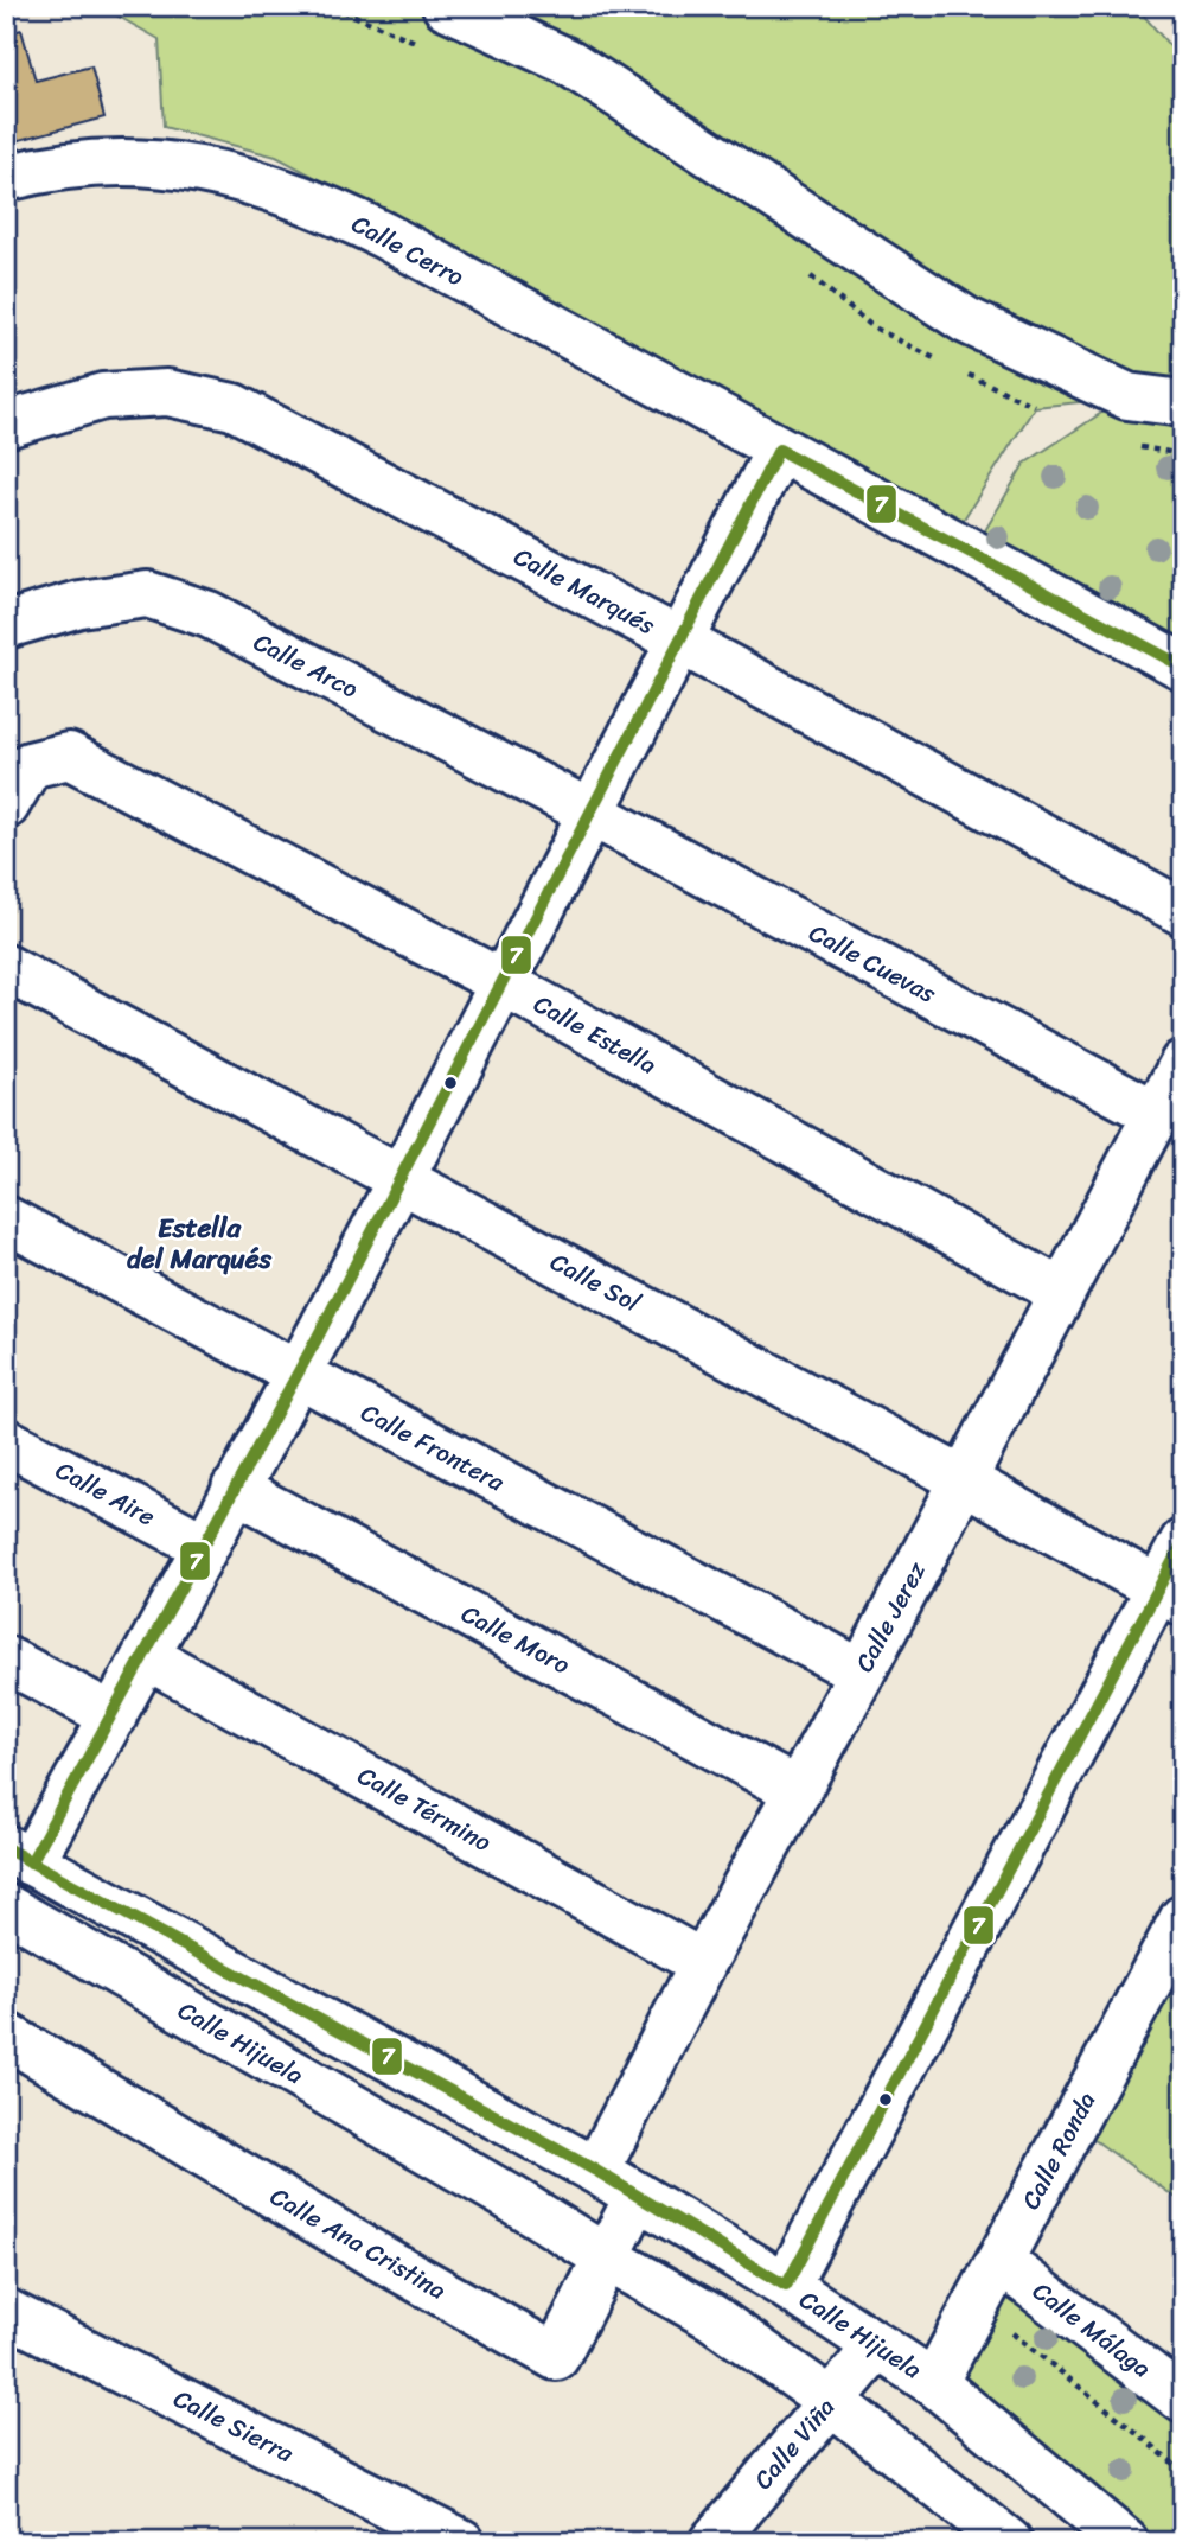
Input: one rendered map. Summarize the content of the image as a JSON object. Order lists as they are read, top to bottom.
{
  "streets": {
    "street": [
      "Calle Cerro",
      "Calle Marqués",
      "Calle Arco",
      "Calle Cuevas",
      "Calle Estella",
      "Calle Sol",
      "Calle Frontera",
      "Calle Aire",
      "Calle Jerez",
      "Calle Moro",
      "Calle Término",
      "Calle Hijuela",
      "Calle Ronda",
      "Calle Ana Cristina",
      "Calle Málaga",
      "Calle Sierra",
      "Calle Viña"
    ]
  },
  "crossings": [
    ["Calle Arco", "Calle Cuevas"],
    ["Calle Cuevas", "Calle Jerez"],
    ["Calle Estella", "Calle Jerez"],
    ["Calle Sol", "Calle Jerez"],
    ["Calle Frontera", "Calle Jerez"],
    ["Calle Jerez", "Calle Moro"],
    ["Calle Jerez", "Calle Término"],
    ["Calle Jerez", "Calle Hijuela"],
    ["Calle Hijuela", "Calle Ronda"],
    ["Calle Hijuela", "Calle Ana Cristina"],
    ["Calle Hijuela", "Calle Viña"],
    ["Calle Ronda", "Calle Málaga"]
  ],
  "districts": ["Estella del Marqués"],
  "lines": ["transit line 7"]
}
